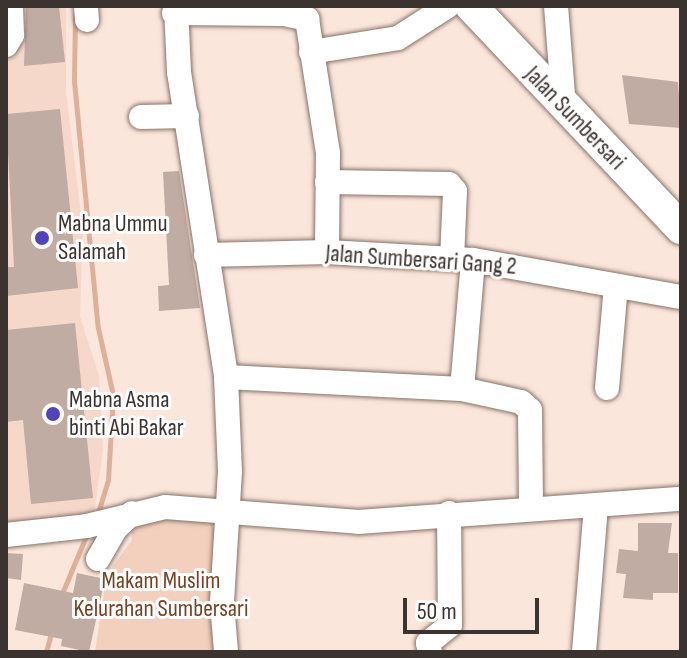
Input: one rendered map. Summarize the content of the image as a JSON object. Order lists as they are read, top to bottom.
{
  "streets": {
    "main road": ["Jalan Sumbersari"],
    "street": ["Jalan Sumbersari Gang 2"]
  },
  "parks": ["Makam Muslim Kelurahan Sumbersari"],
  "places": ["Mabna Ummu Salamah", "Mabna Asma binti Abi Bakar"],
  "scale_bar": "50 m"
}
